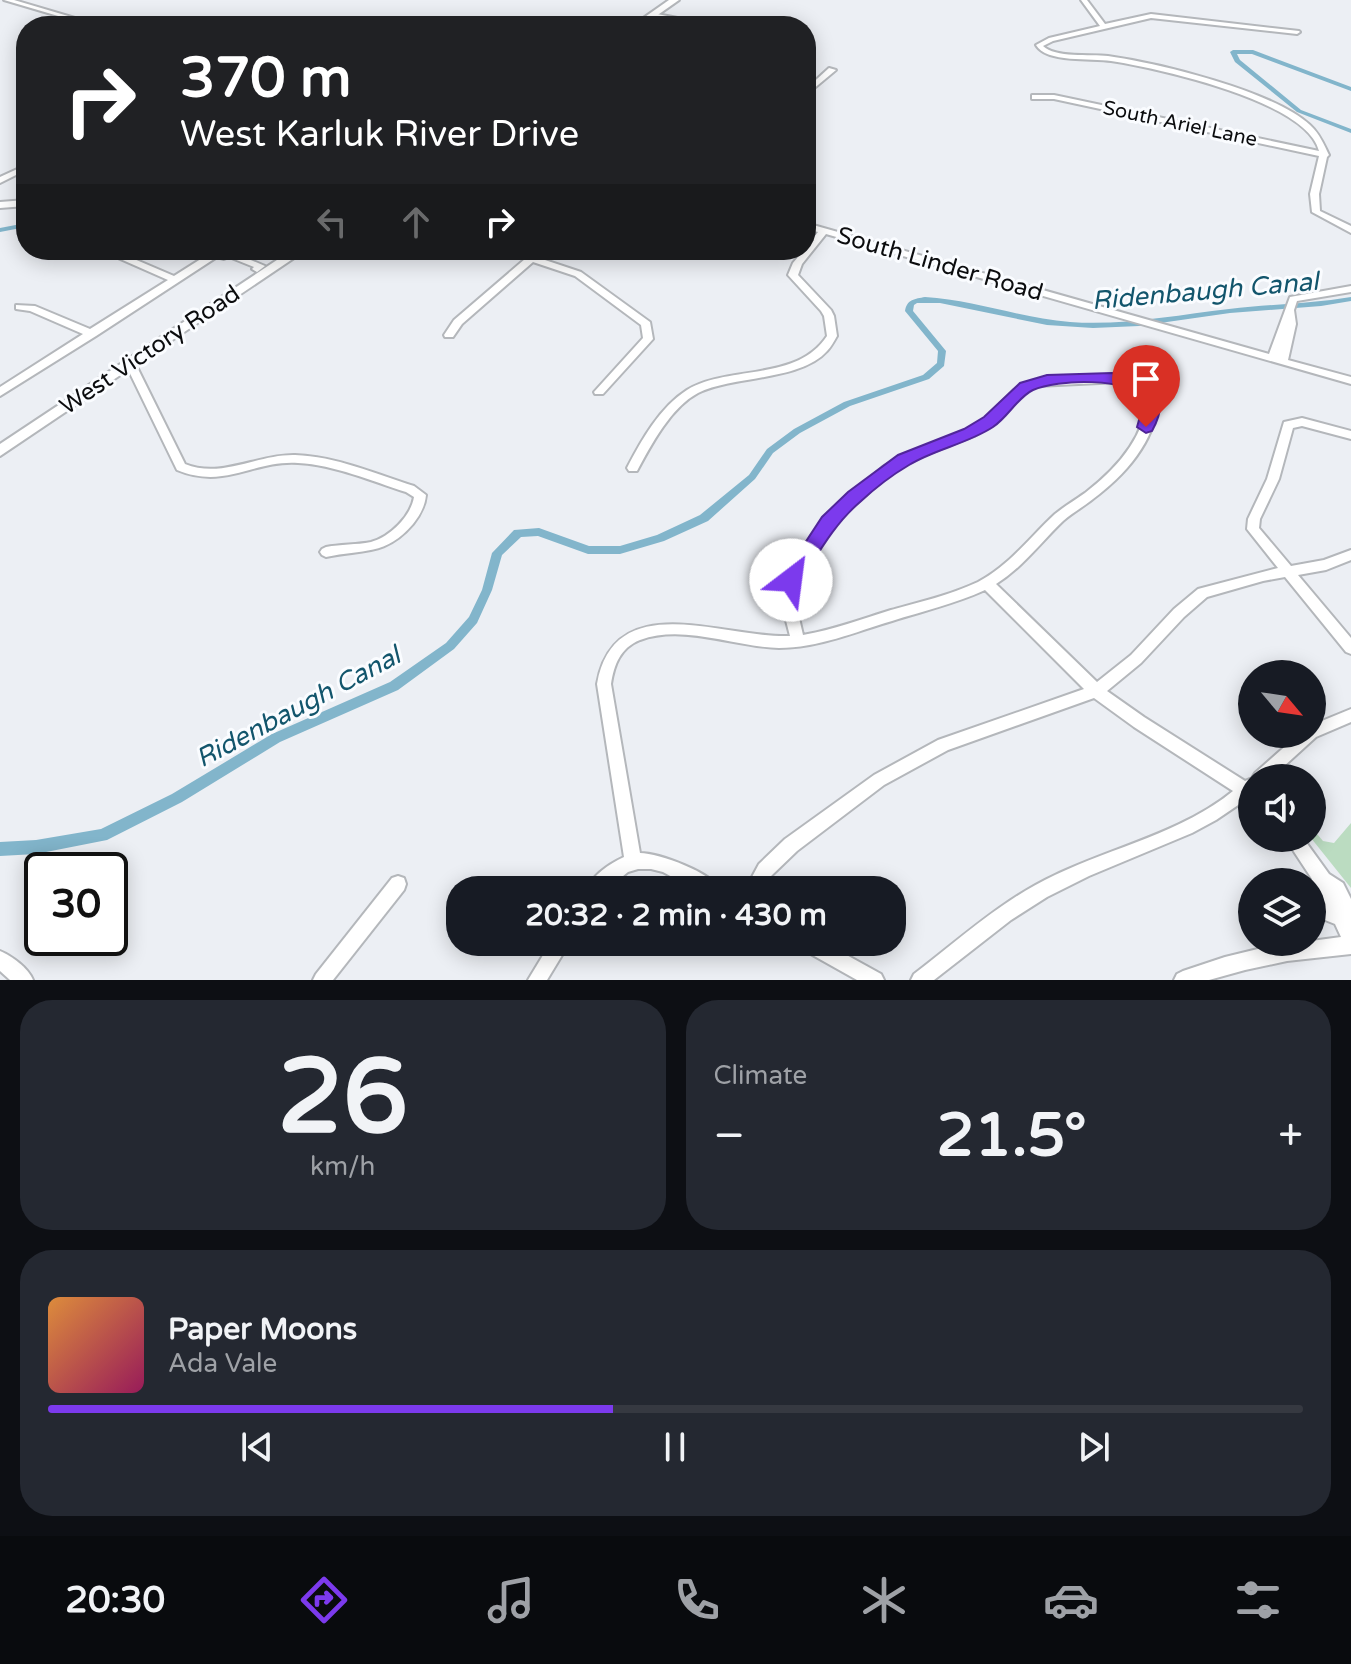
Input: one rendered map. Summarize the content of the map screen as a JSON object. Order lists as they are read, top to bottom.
{
  "streets": {
    "main road": ["West Victory Road"],
    "street": ["South Ariel Lane", "South Linder Road"]
  },
  "water": ["Ridenbaugh Canal"],
  "north": "bottom right",
  "page": {
    "turn": ["370 m", "West Karluk River Drive"],
    "limit": "30",
    "trip": "20:32 · 2 min · 430 m",
    "tile": [
      ["26", "km/h"],
      "Climate"
    ],
    "heat": ["−", "21.5°", "+"],
    "song": ["Paper Moons", "Ada Vale"],
    "tabs": "20:30"
  }
}
